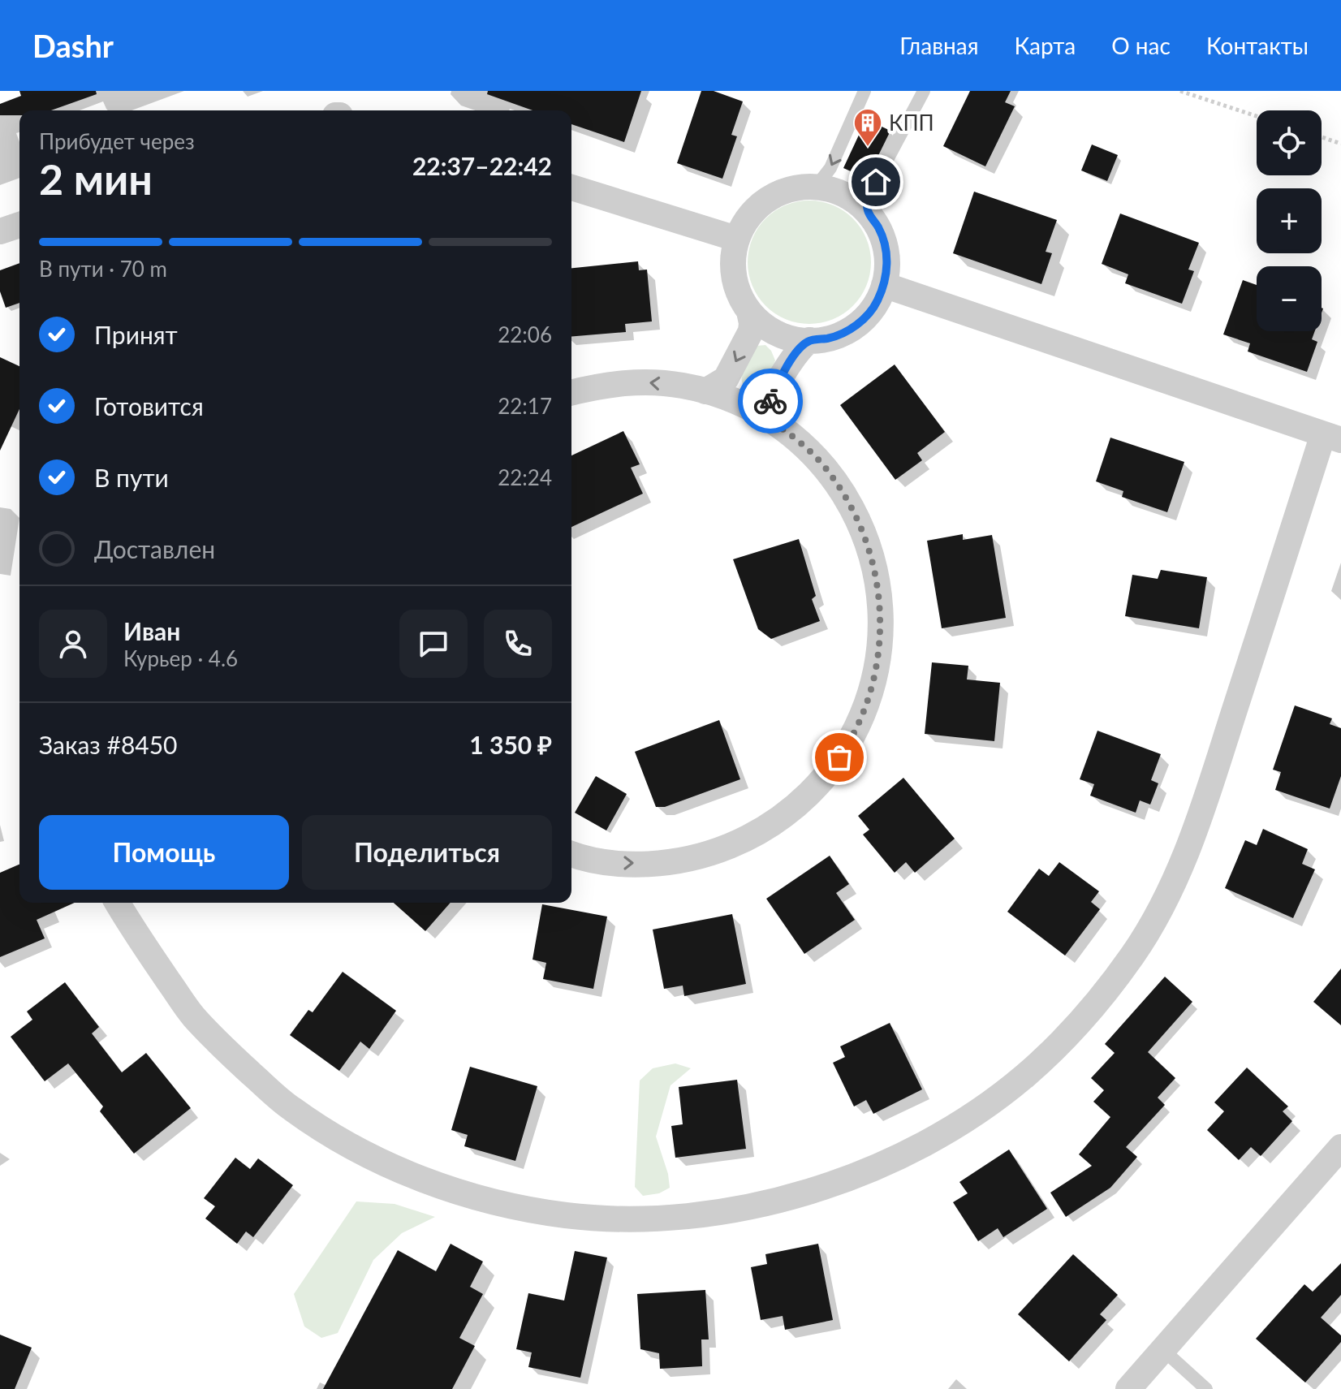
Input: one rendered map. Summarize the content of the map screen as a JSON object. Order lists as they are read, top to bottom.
{
  "places": {
    "building": ["КПП"]
  },
  "page": {
    "header": "Dashr",
    "nav": [
      "Главная",
      "Карта",
      "О нас",
      "Контакты"
    ],
    "map_buttons": ["+", "−"],
    "heading": ["2 мин", "Прибудет через", "22:37–22:42"],
    "panel": [
      "Иван",
      "Курьер · 4.6",
      "Заказ #8450",
      "1 350 ₽"
    ],
    "bar": "В пути · 70 m",
    "list": [
      ["Принят", "22:06"],
      ["Готовится", "22:17"],
      ["В пути", "22:24"],
      "Доставлен"
    ],
    "buttons": ["Помощь", "Поделиться"]
  }
}
